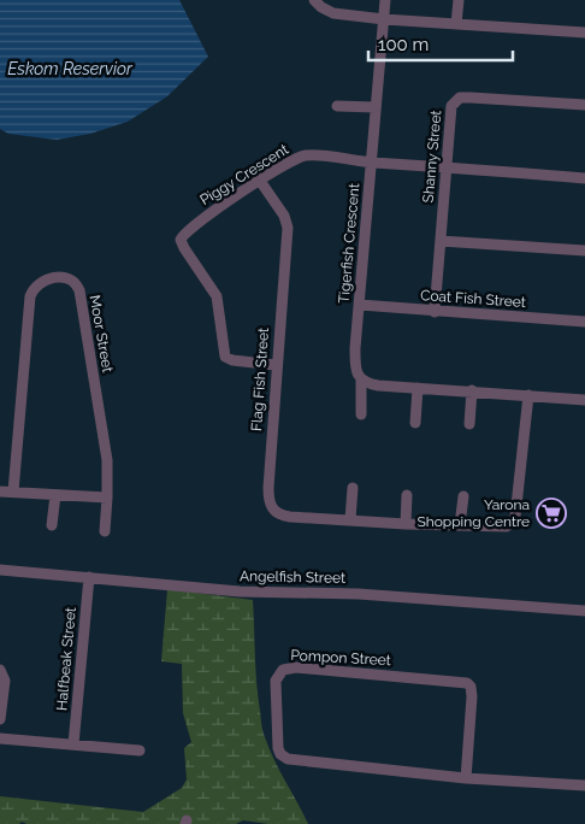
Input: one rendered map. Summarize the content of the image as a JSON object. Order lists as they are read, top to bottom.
{
  "streets": {
    "street": [
      "Shanny Street",
      "Piggy Crescent",
      "Tigerfish Crescent",
      "Coat Fish Street",
      "Moor Street",
      "Flag Fish Street",
      "Angelfish Street",
      "Pompon Street",
      "Halfbeak Street"
    ]
  },
  "crossings": [
    ["Shanny Street", "Piggy Crescent"],
    ["Shanny Street", "Coat Fish Street"],
    ["Piggy Crescent", "Tigerfish Crescent"],
    ["Piggy Crescent", "Flag Fish Street"],
    ["Tigerfish Crescent", "Coat Fish Street"],
    ["Angelfish Street", "Halfbeak Street"]
  ],
  "water": ["Eskom Reservior"],
  "places": {
    "supermarket": ["Yarona Shopping Centre"]
  },
  "scale_bar": "100 m"
}
